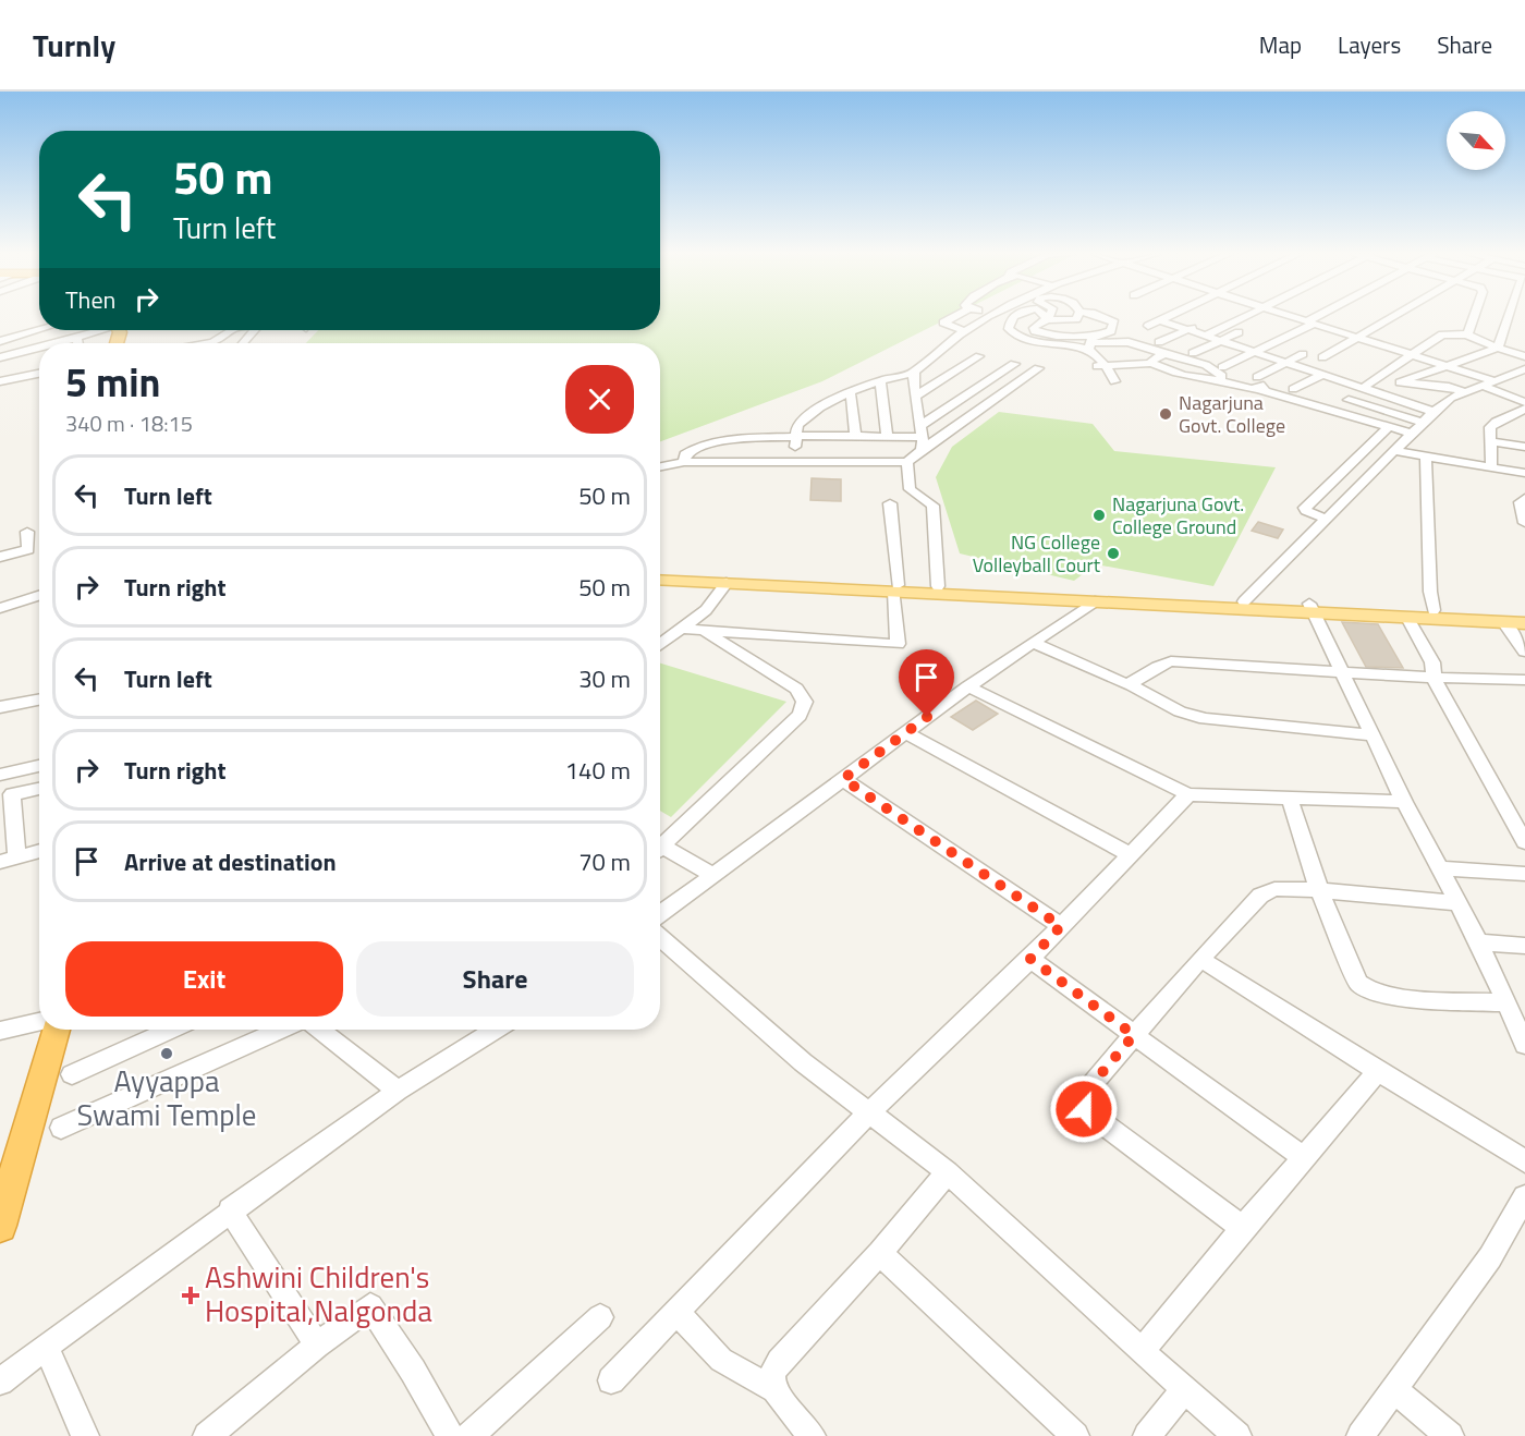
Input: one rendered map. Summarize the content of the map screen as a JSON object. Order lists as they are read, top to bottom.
{
  "places": {
    "other": [
      "Nagarjuna Govt. College",
      "Nagarjuna Govt. College Ground",
      "NG College Volleyball Court",
      "Ayyappa Swami Temple"
    ],
    "health": ["Ashwini Children's Hospital,Nalgonda"]
  },
  "north": "bottom right",
  "page": {
    "header": "Turnly",
    "nav": ["Map", "Layers", "Share"],
    "turn": ["50 m", "Turn left"],
    "then": "Then",
    "heading": ["5 min", "340 m · 18:15"],
    "list": [
      {
        "name": "Turn left",
        "value": "50 m"
      },
      {
        "name": "Turn right",
        "value": "50 m"
      },
      {
        "name": "Turn left",
        "value": "30 m"
      },
      {
        "name": "Turn right",
        "value": "140 m"
      },
      {
        "name": "Arrive at destination",
        "value": "70 m"
      }
    ],
    "buttons": ["Exit", "Share"]
  }
}
